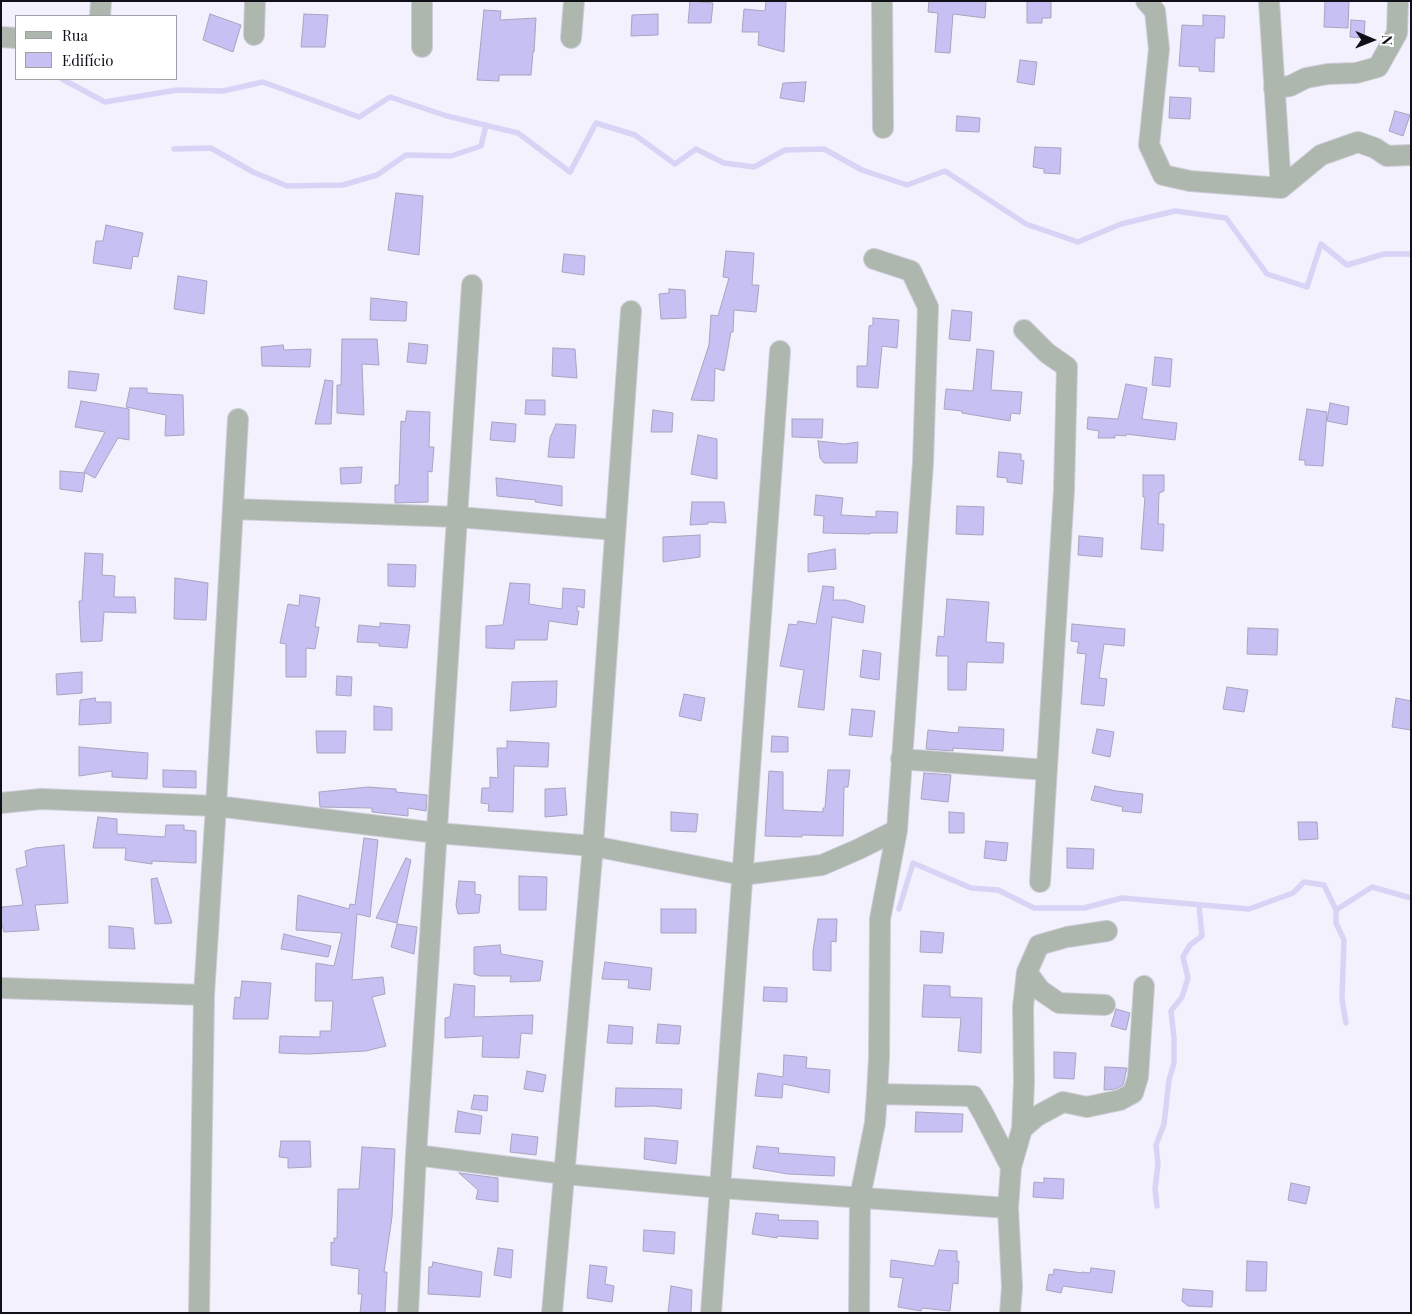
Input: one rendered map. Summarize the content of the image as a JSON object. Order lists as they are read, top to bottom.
{
  "legend": ["Rua", "Edifício"],
  "north": "right"
}
